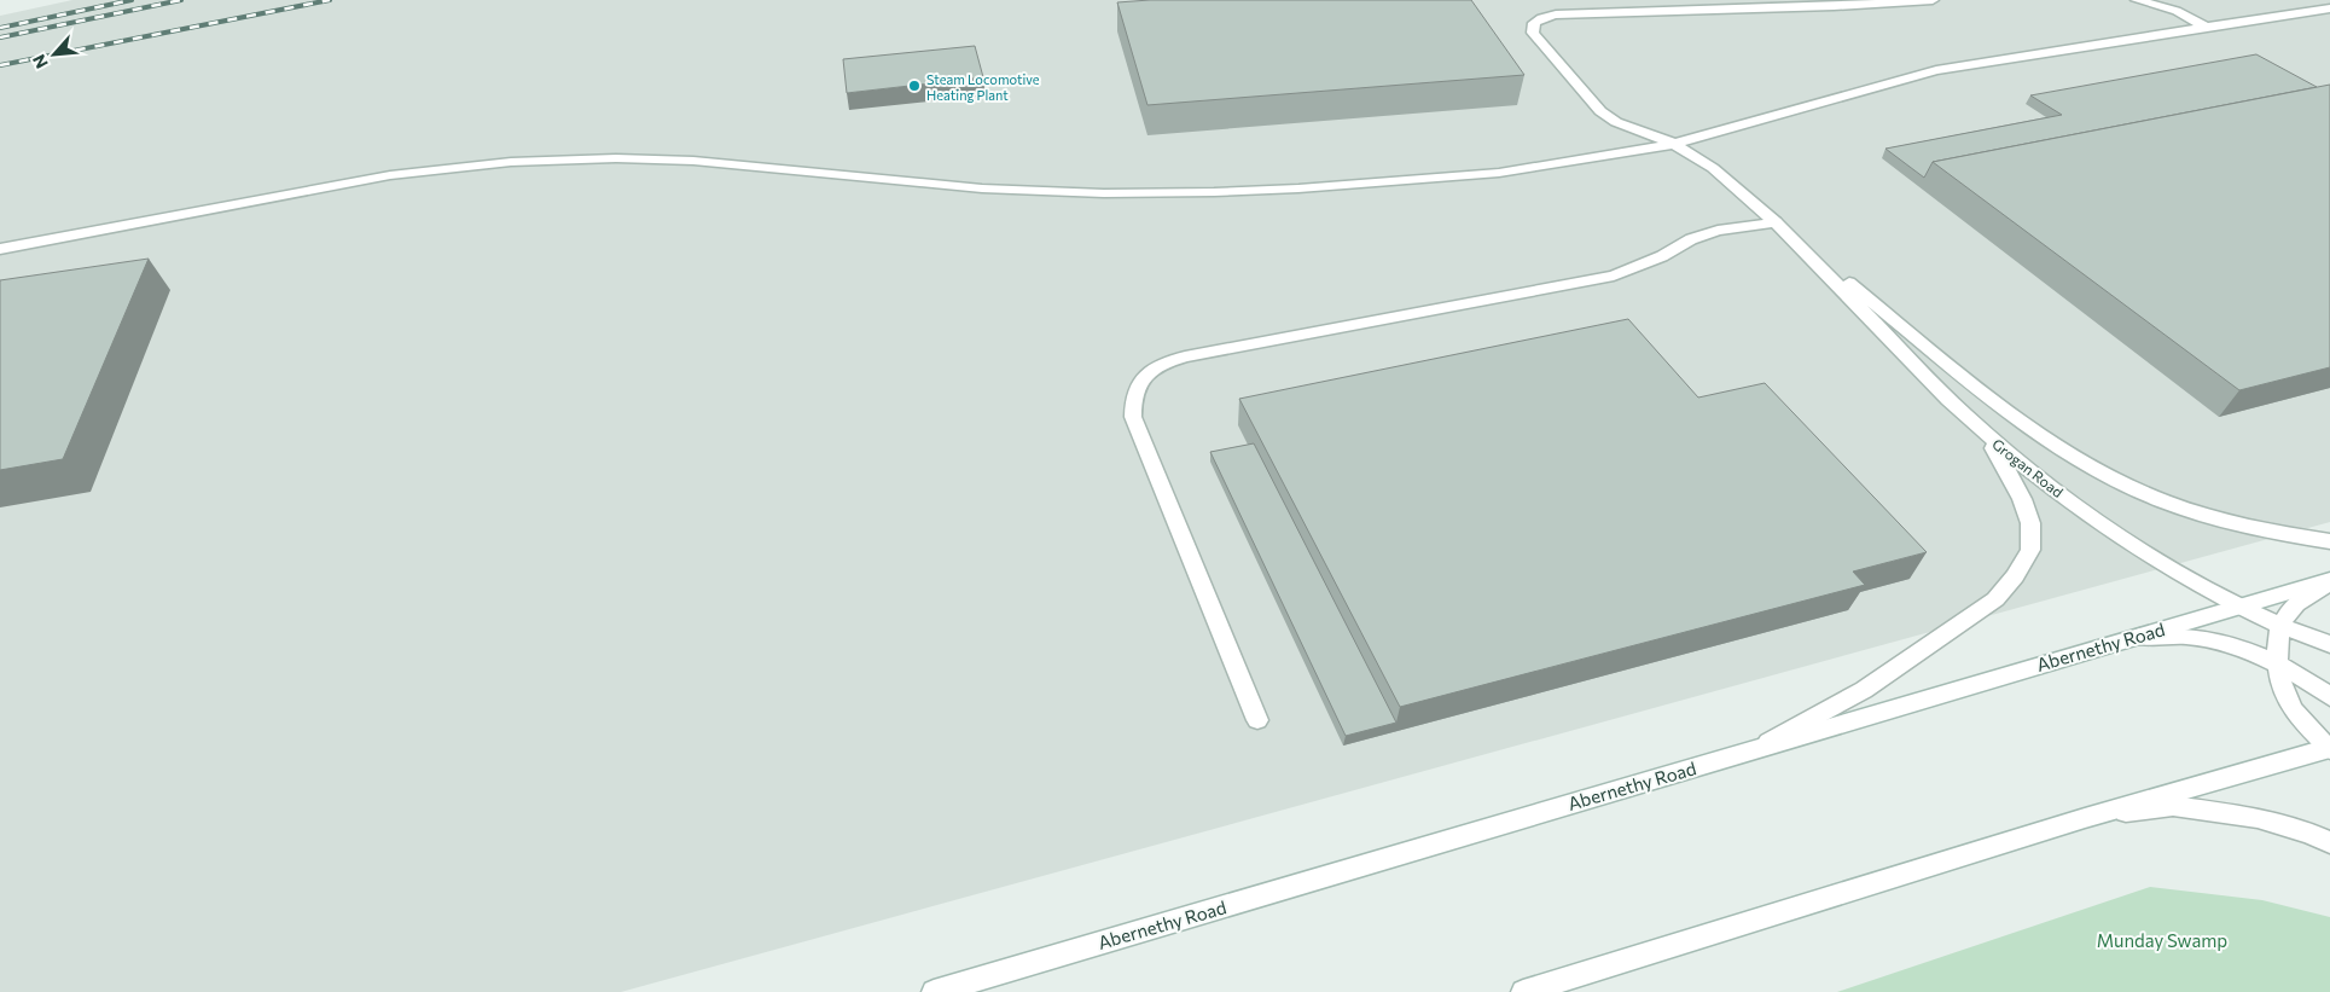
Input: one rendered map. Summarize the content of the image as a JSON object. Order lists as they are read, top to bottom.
{
  "streets": {
    "street": ["Grogan Road", "Abernethy Road"]
  },
  "crossings": [
    ["Grogan Road", "Abernethy Road"]
  ],
  "parks": ["Munday Swamp"],
  "places": ["Steam Locomotive Heating Plant"],
  "north": "bottom left"
}
